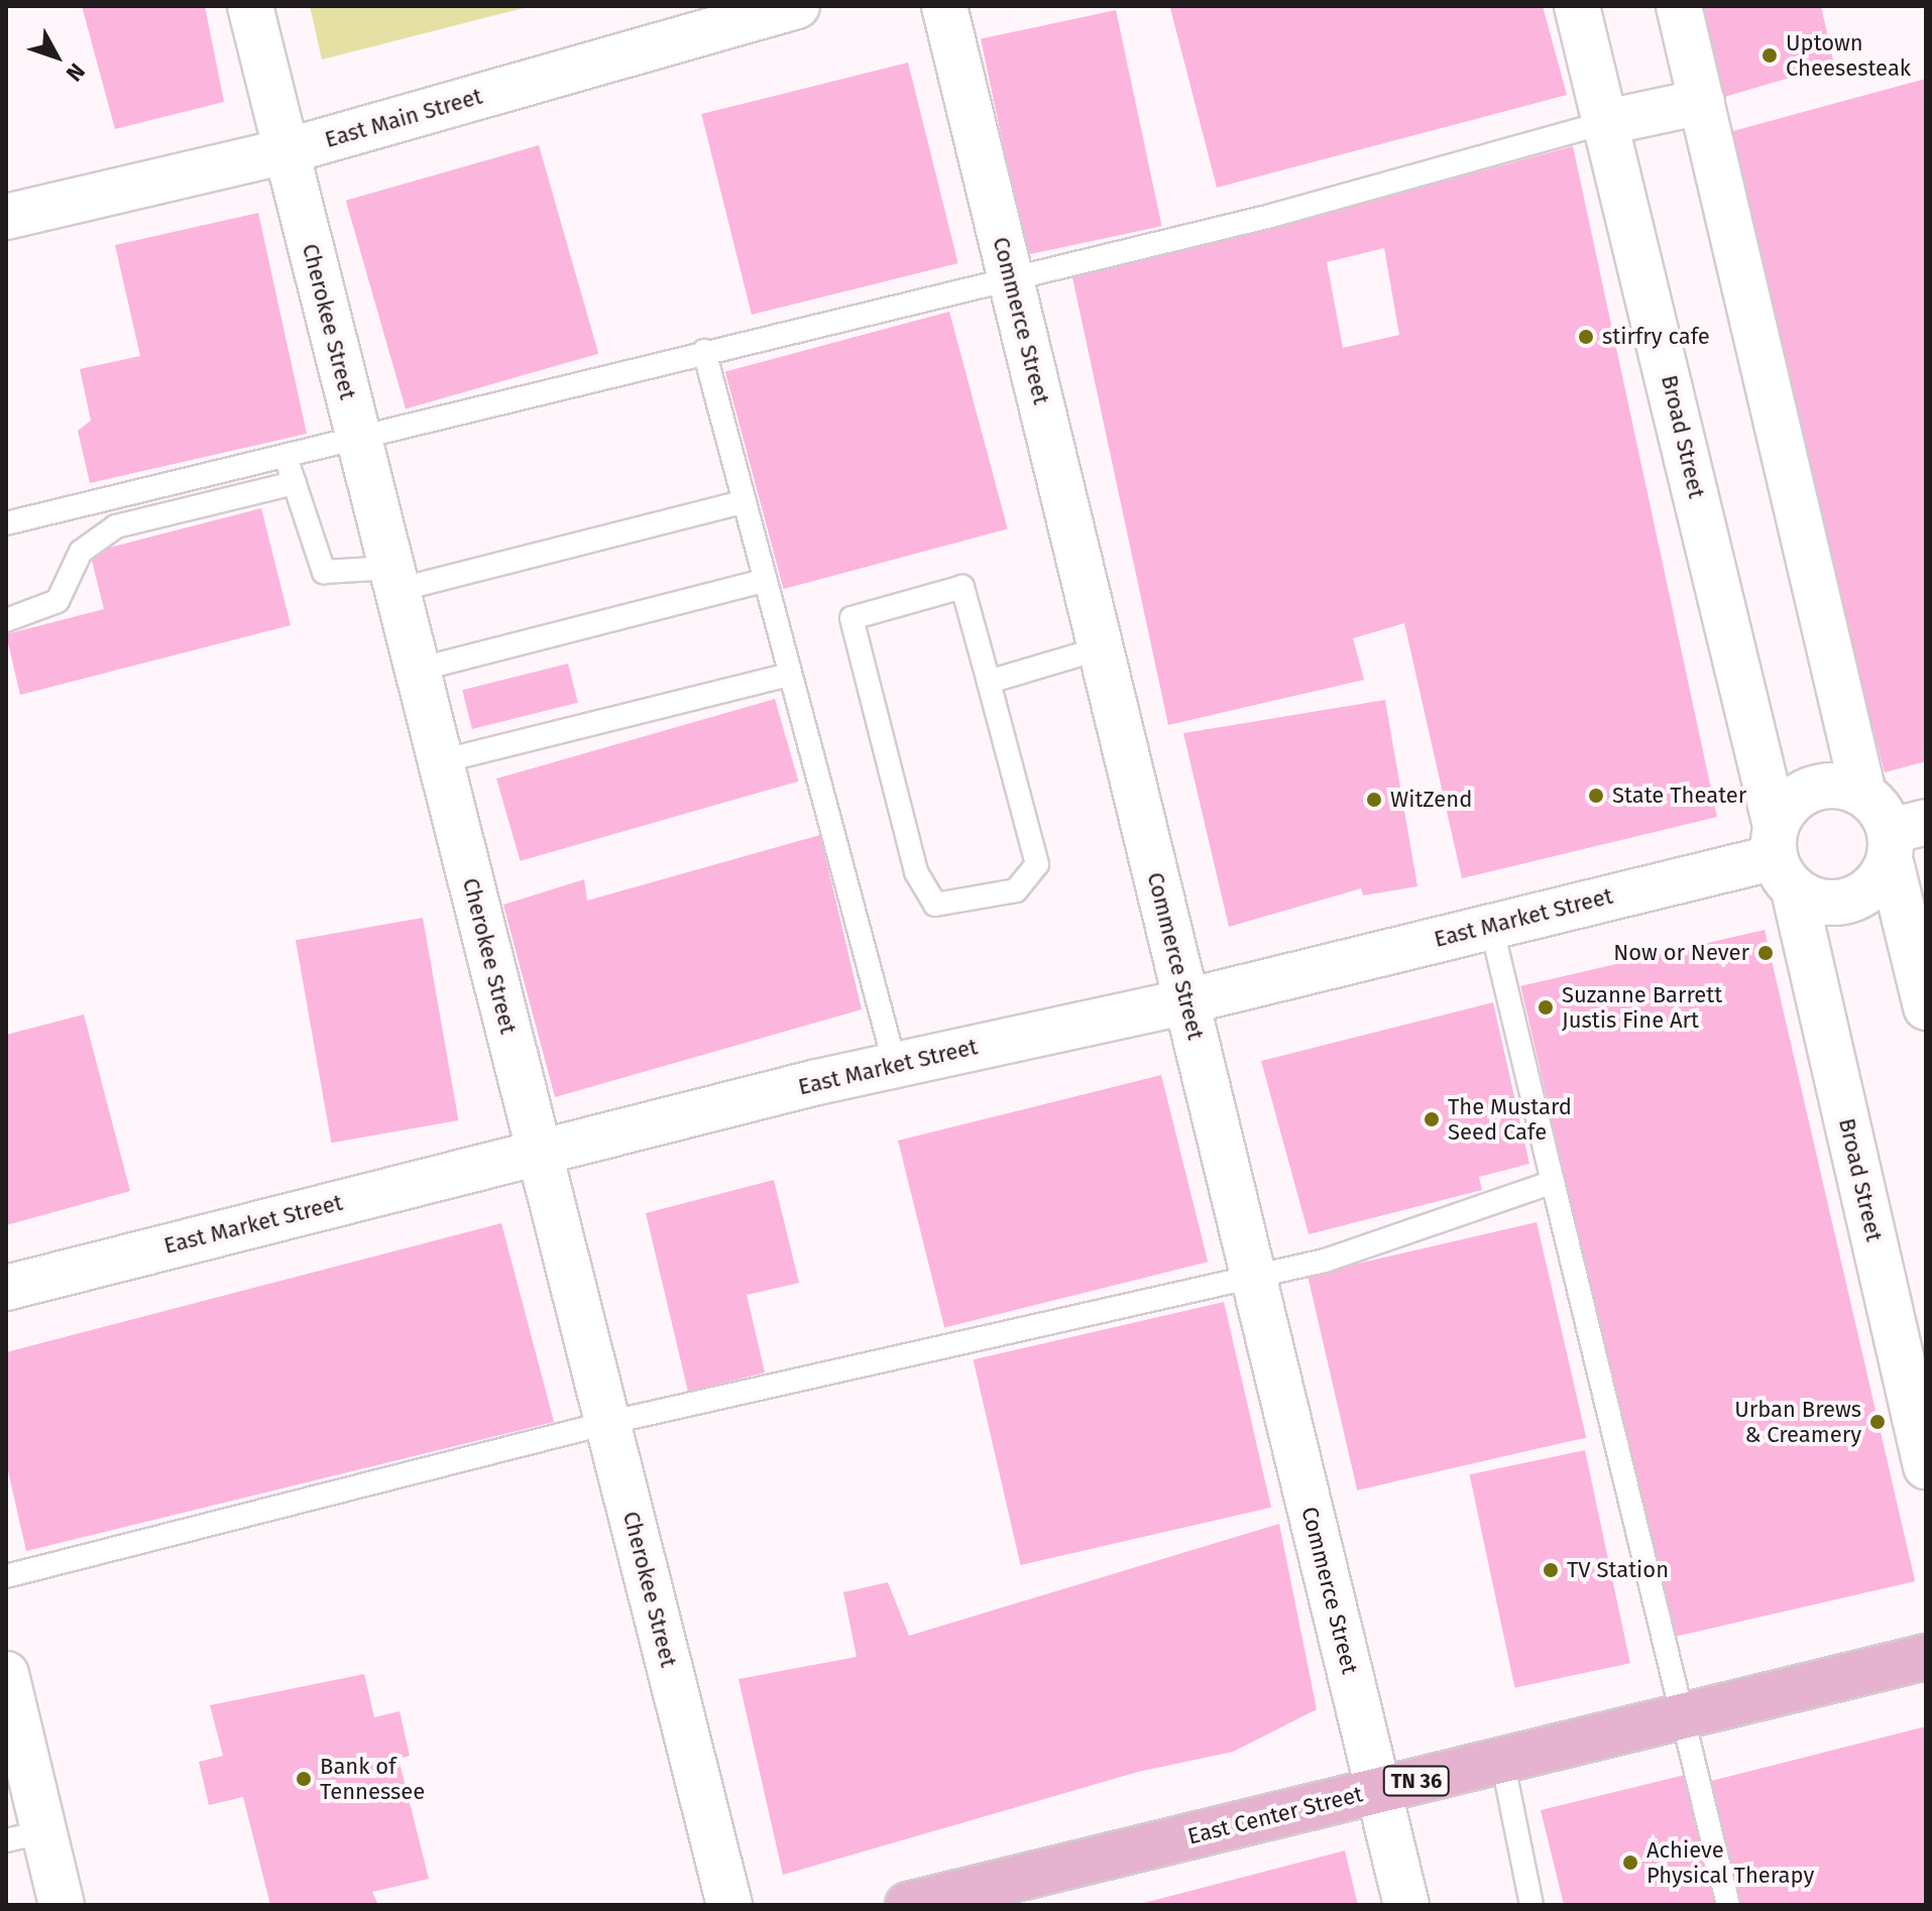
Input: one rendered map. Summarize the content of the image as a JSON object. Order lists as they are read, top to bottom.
{
  "streets": {
    "main road": ["TN 36", "East Center Street"],
    "street": [
      "East Main Street",
      "Commerce Street",
      "Cherokee Street",
      "Broad Street",
      "East Market Street"
    ]
  },
  "crossings": [
    ["East Main Street", "Cherokee Street"],
    ["Commerce Street", "East Market Street"],
    ["Commerce Street", "East Center Street"],
    ["Cherokee Street", "East Market Street"],
    ["Broad Street", "East Market Street"]
  ],
  "places": [
    "Uptown Cheesesteak",
    "stirfry cafe",
    "State Theater",
    "WitZend",
    "Now or Never",
    "Suzanne Barrett Justis Fine Art",
    "The Mustard Seed Cafe",
    "Urban Brews & Creamery",
    "TV Station",
    "Bank of Tennessee",
    "Achieve Physical Therapy"
  ],
  "north": "bottom right"
}
